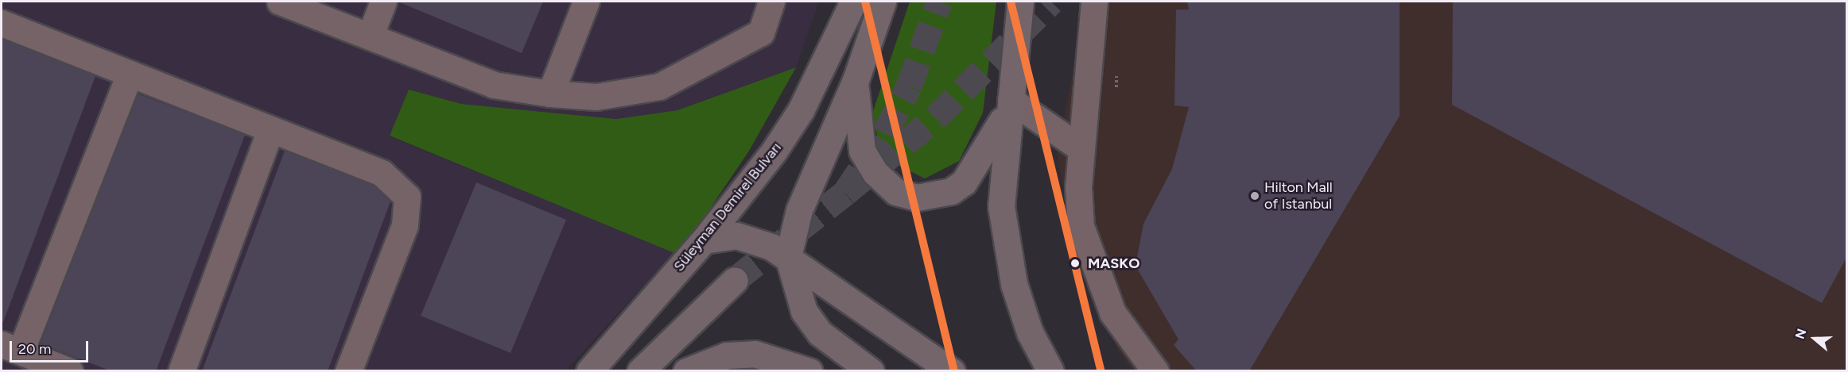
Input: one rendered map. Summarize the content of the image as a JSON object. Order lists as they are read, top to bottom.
{
  "streets": {
    "main road": ["Süleyman Demirel Bulvarı"]
  },
  "places": ["Hilton Mall of Istanbul", "MASKO"],
  "scale_bar": "20 m",
  "north": "left"
}
